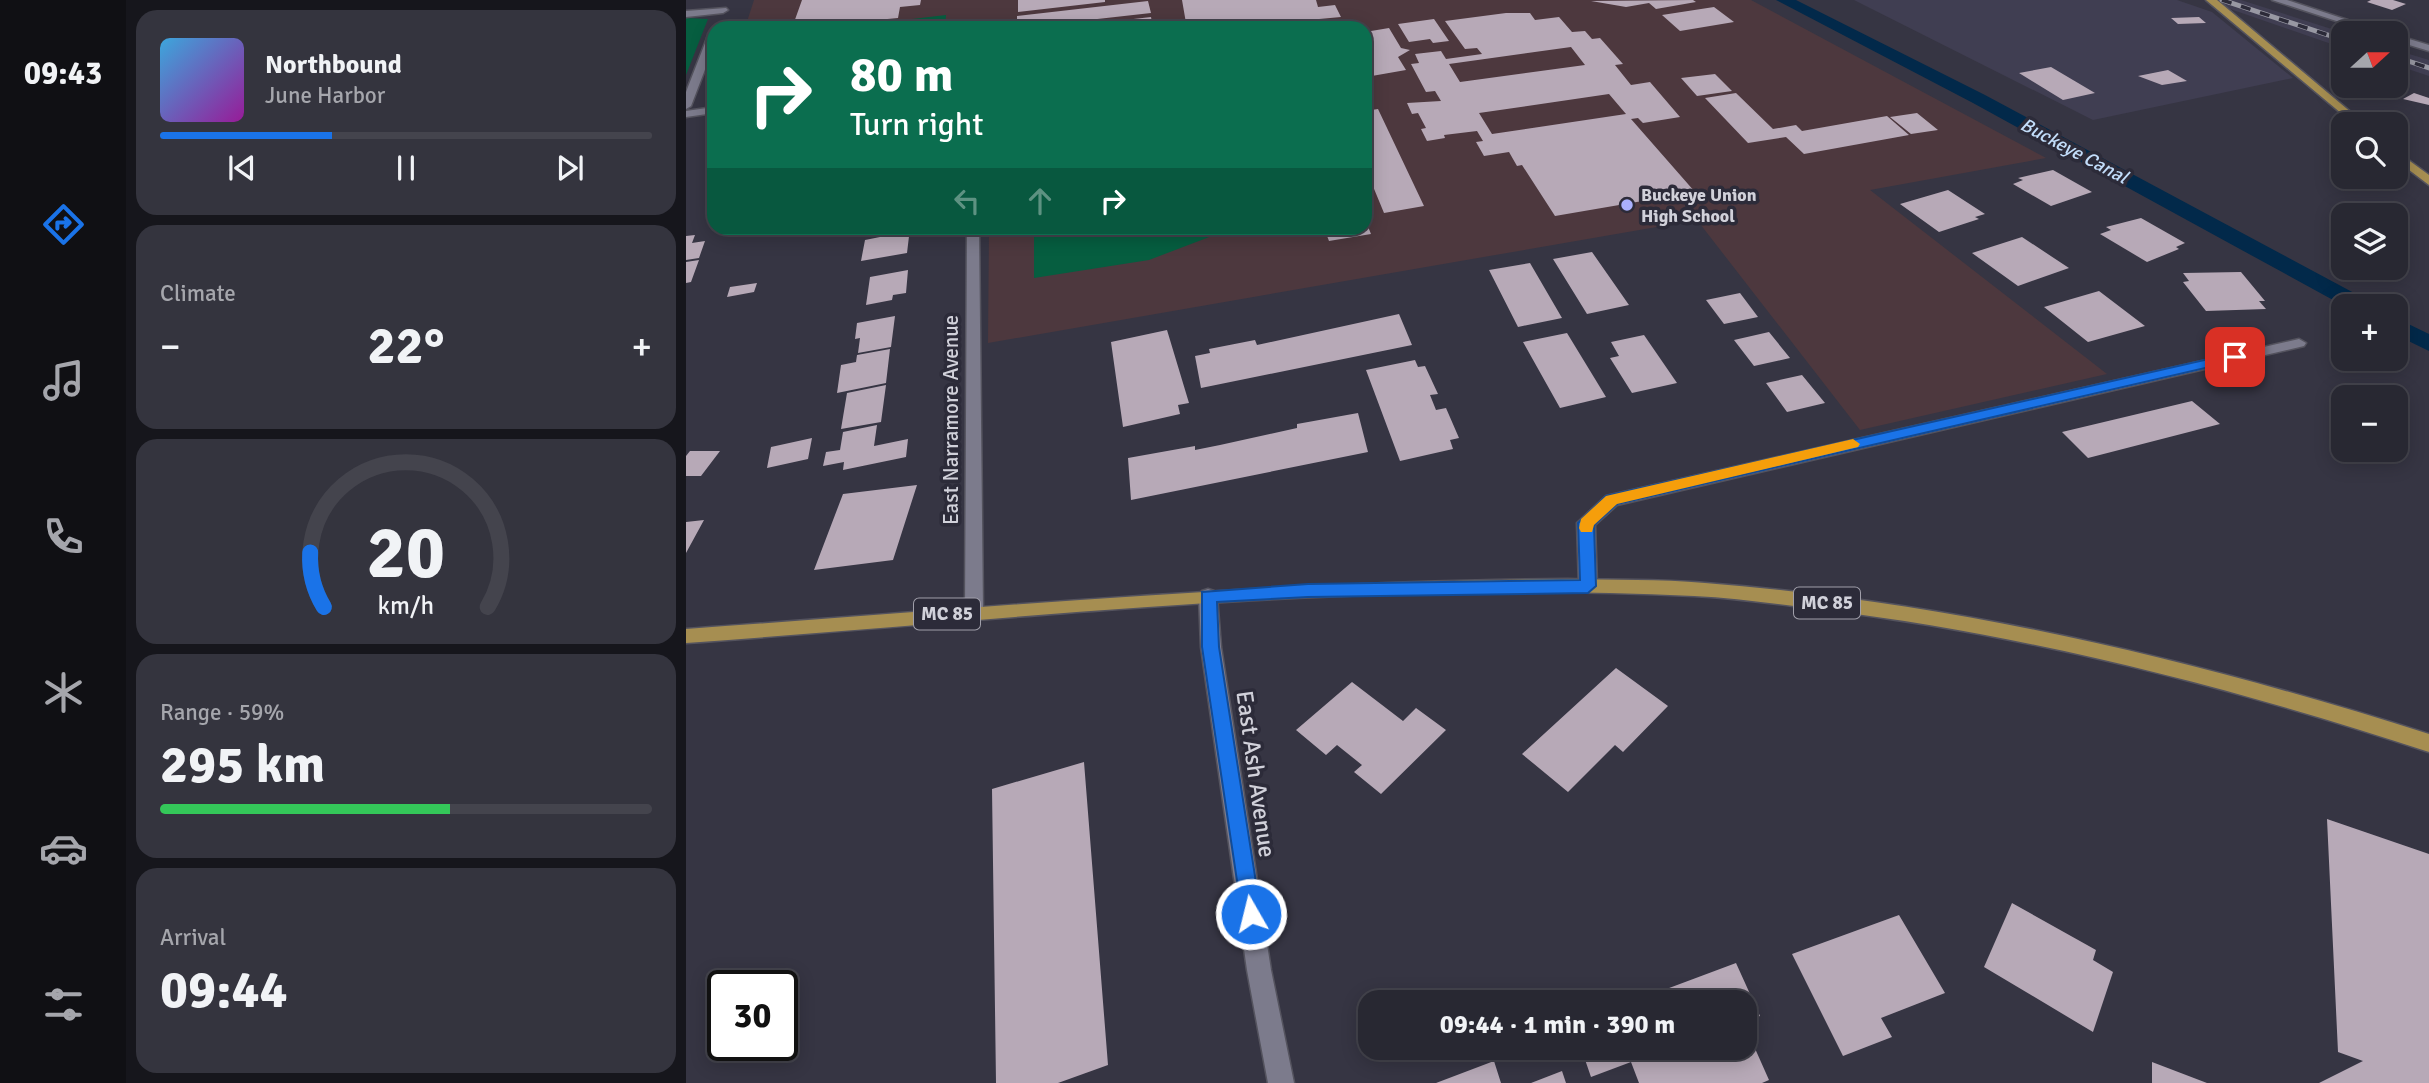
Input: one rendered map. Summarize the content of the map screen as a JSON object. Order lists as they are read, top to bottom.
{
  "streets": {
    "main road": ["MC 85"],
    "street": ["East Narramore Avenue", "East Ash Avenue"]
  },
  "crossings": [
    ["East Narramore Avenue", "MC 85"],
    ["MC 85", "East Ash Avenue"]
  ],
  "water": ["Buckeye Canal"],
  "places": ["Buckeye Union High School"],
  "north": "right",
  "page": {
    "tabs": "09:43",
    "map_buttons": ["+", "−"],
    "turn": ["80 m", "Turn right"],
    "song": ["Northbound", "June Harbor"],
    "tile": [
      "Climate",
      ["Range · 59%", "295 km"],
      ["Arrival", "09:44"]
    ],
    "heat": ["−", "22°", "+"],
    "limit": "30",
    "trip": "09:44 · 1 min · 390 m",
    "gauge": ["20", "km/h"]
  }
}
